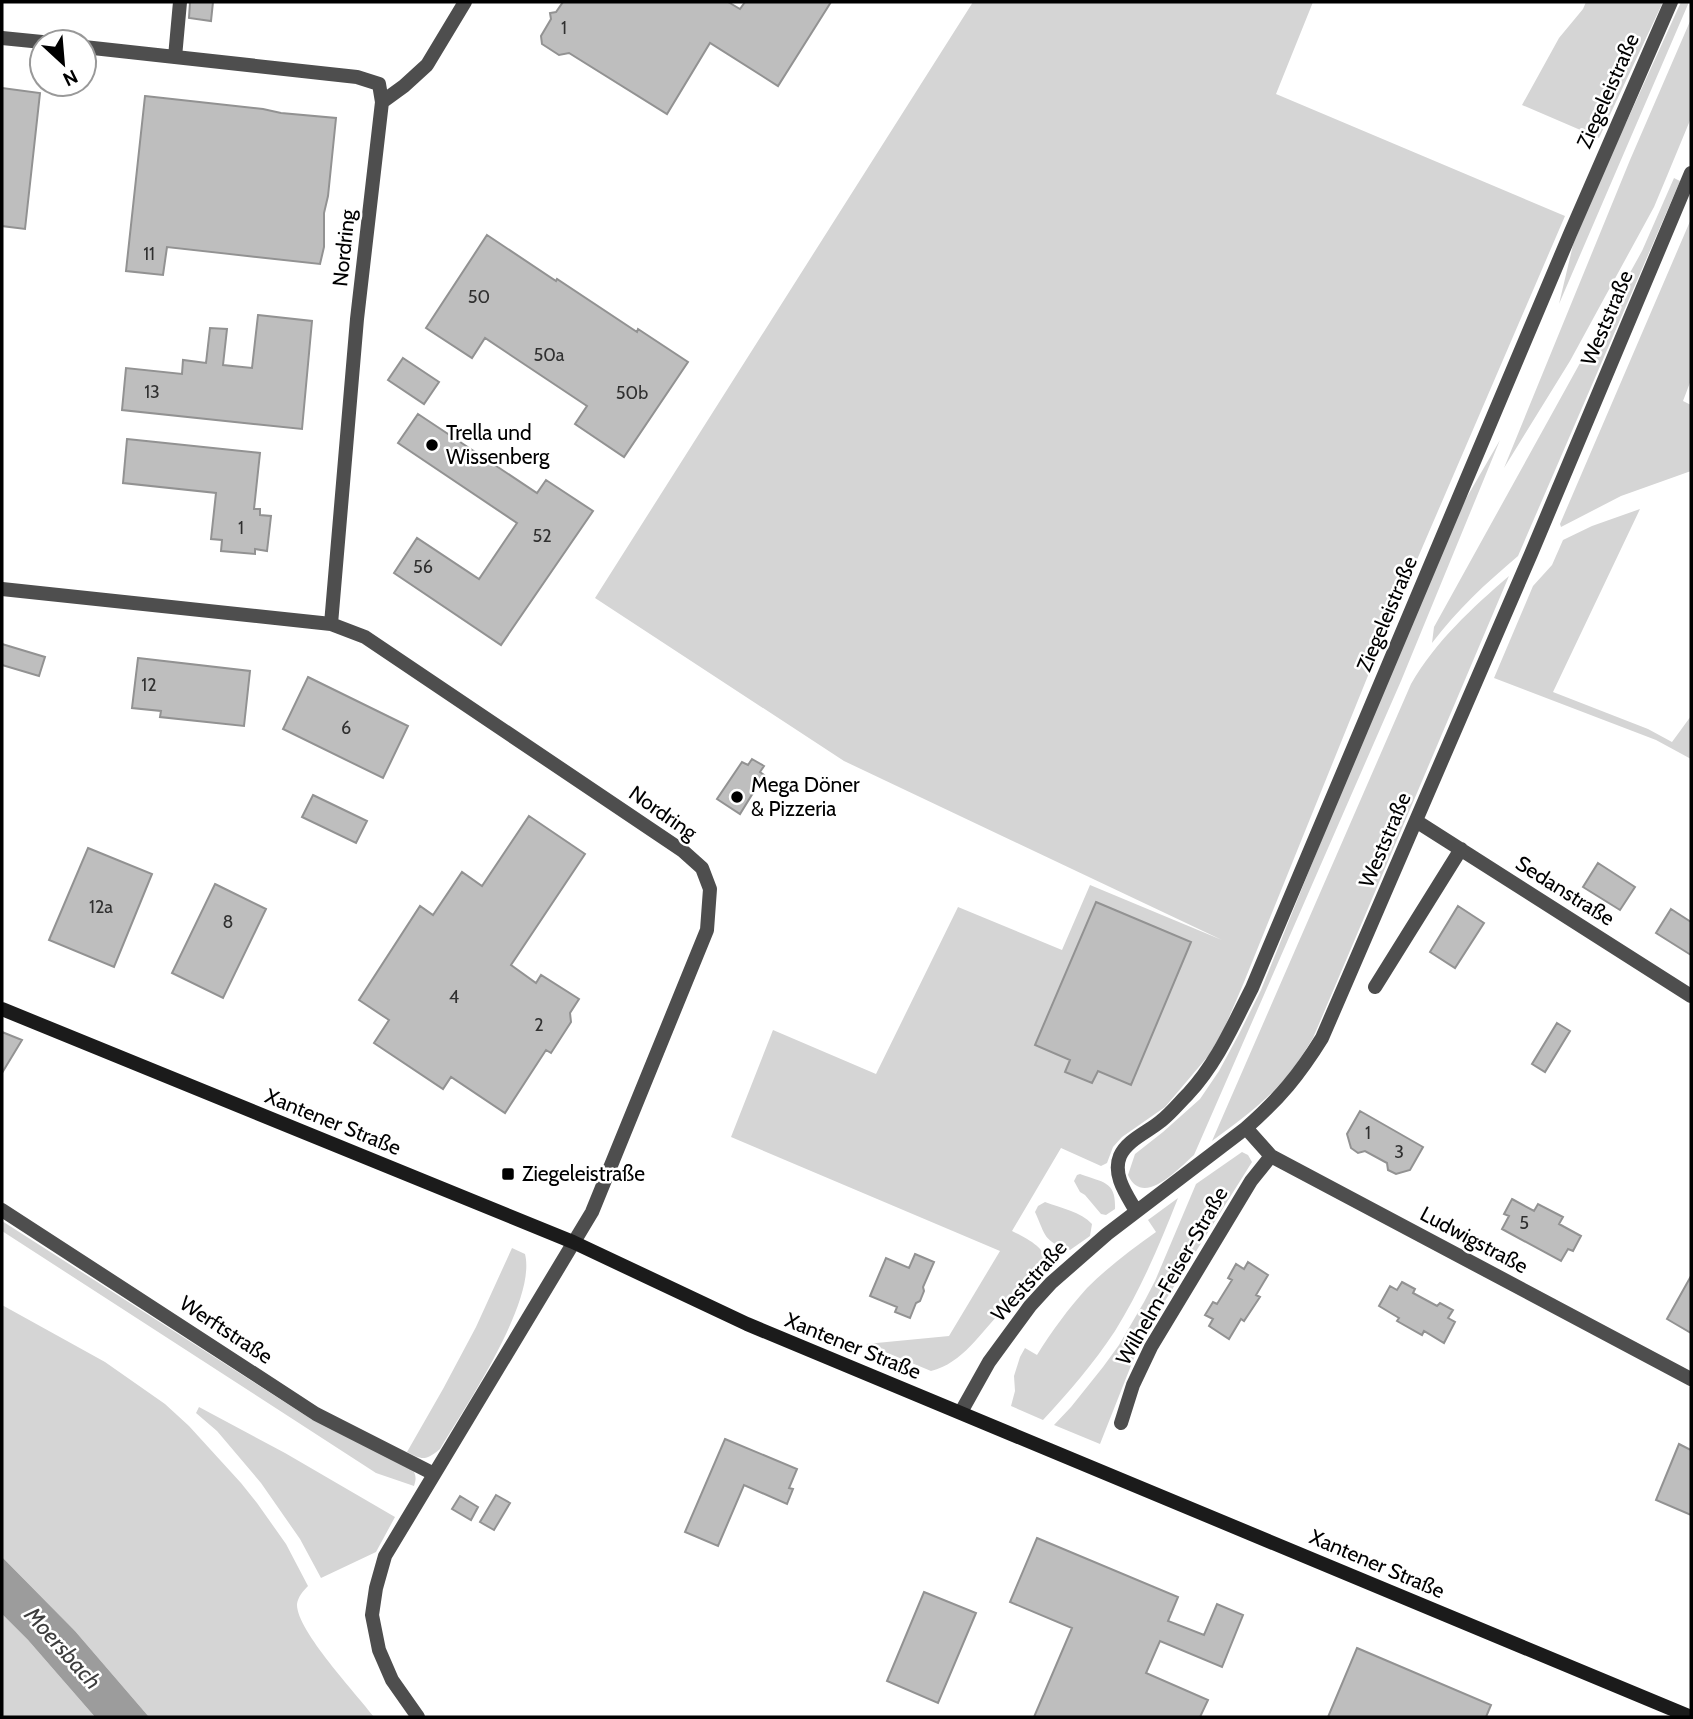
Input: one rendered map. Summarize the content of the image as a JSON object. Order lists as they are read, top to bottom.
{
  "streets": {
    "main road": ["Xantener Straße"],
    "street": [
      "Ziegeleistraße",
      "Nordring",
      "Weststraße",
      "Sedanstraße",
      "Ludwigstraße",
      "Wilhelm-Feiser-Straße",
      "Werftstraße"
    ]
  },
  "crossings": [
    ["Ziegeleistraße", "Weststraße"],
    ["Nordring", "Xantener Straße"],
    ["Weststraße", "Sedanstraße"],
    ["Weststraße", "Xantener Straße"],
    ["Weststraße", "Ludwigstraße"],
    ["Ludwigstraße", "Wilhelm-Feiser-Straße"]
  ],
  "water": ["Moersbach"],
  "places": {
    "other": ["Trella und Wissenberg", "Mega Döner & Pizzeria"],
    "transit": ["Ziegeleistraße"]
  },
  "house_numbers": [
    "1",
    "11",
    "50",
    "50a",
    "13",
    "50b",
    "1",
    "52",
    "56",
    "12",
    "6",
    "12a",
    "8",
    "4",
    "2",
    "1",
    "3",
    "5"
  ],
  "north": "bottom right"
}
